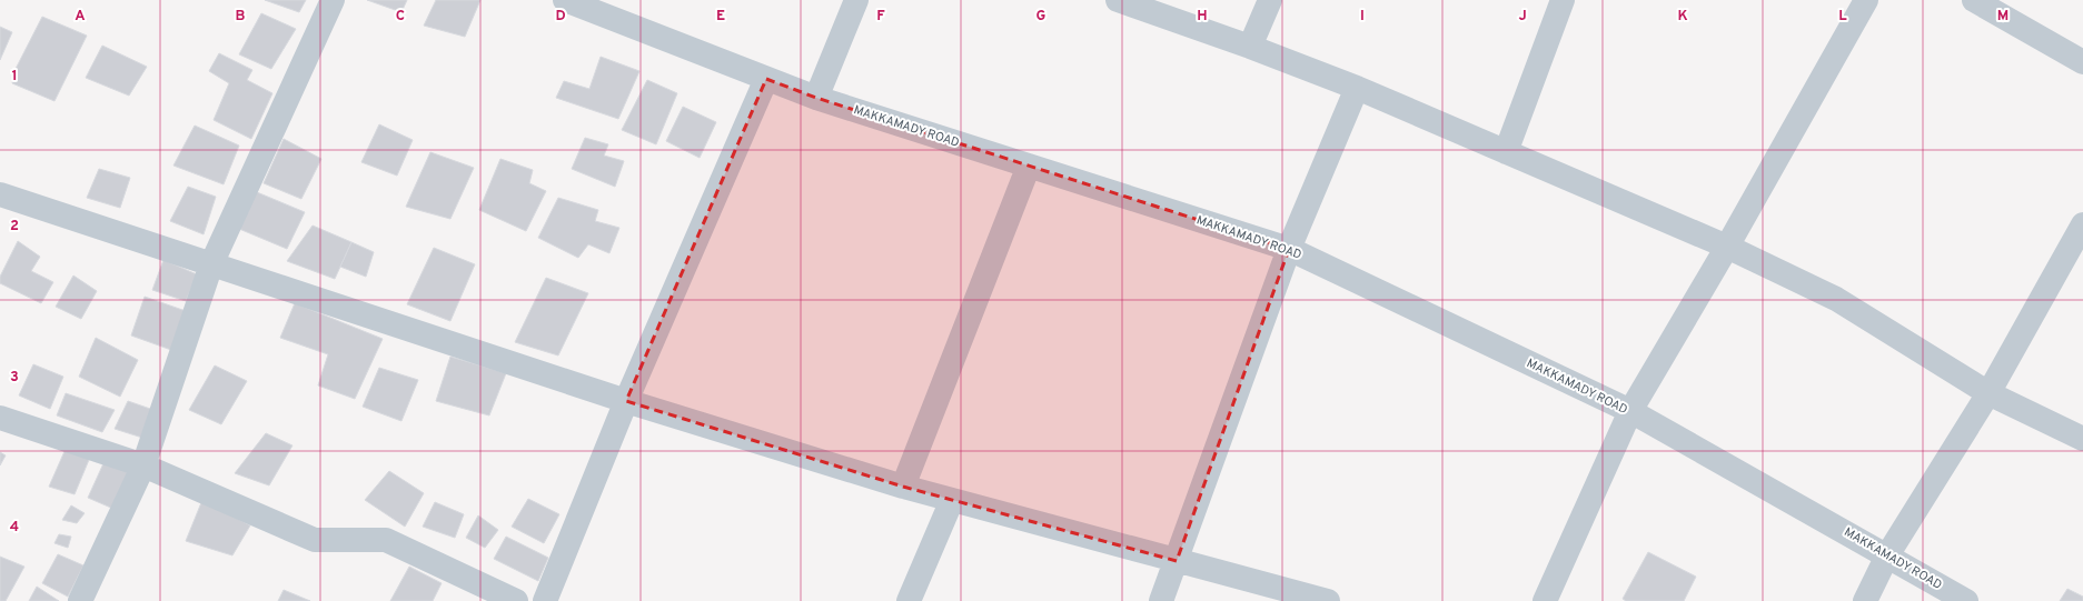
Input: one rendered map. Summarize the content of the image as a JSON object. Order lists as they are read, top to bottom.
{
  "streets": {
    "street": ["MAKKAMADY ROAD"]
  },
  "grid": {
    "columns": [
      "A",
      "B",
      "C",
      "D",
      "E",
      "F",
      "G",
      "H",
      "I",
      "J",
      "K",
      "L",
      "M"
    ],
    "rows": [
      "1",
      "2",
      "3",
      "4"
    ]
  }
}
